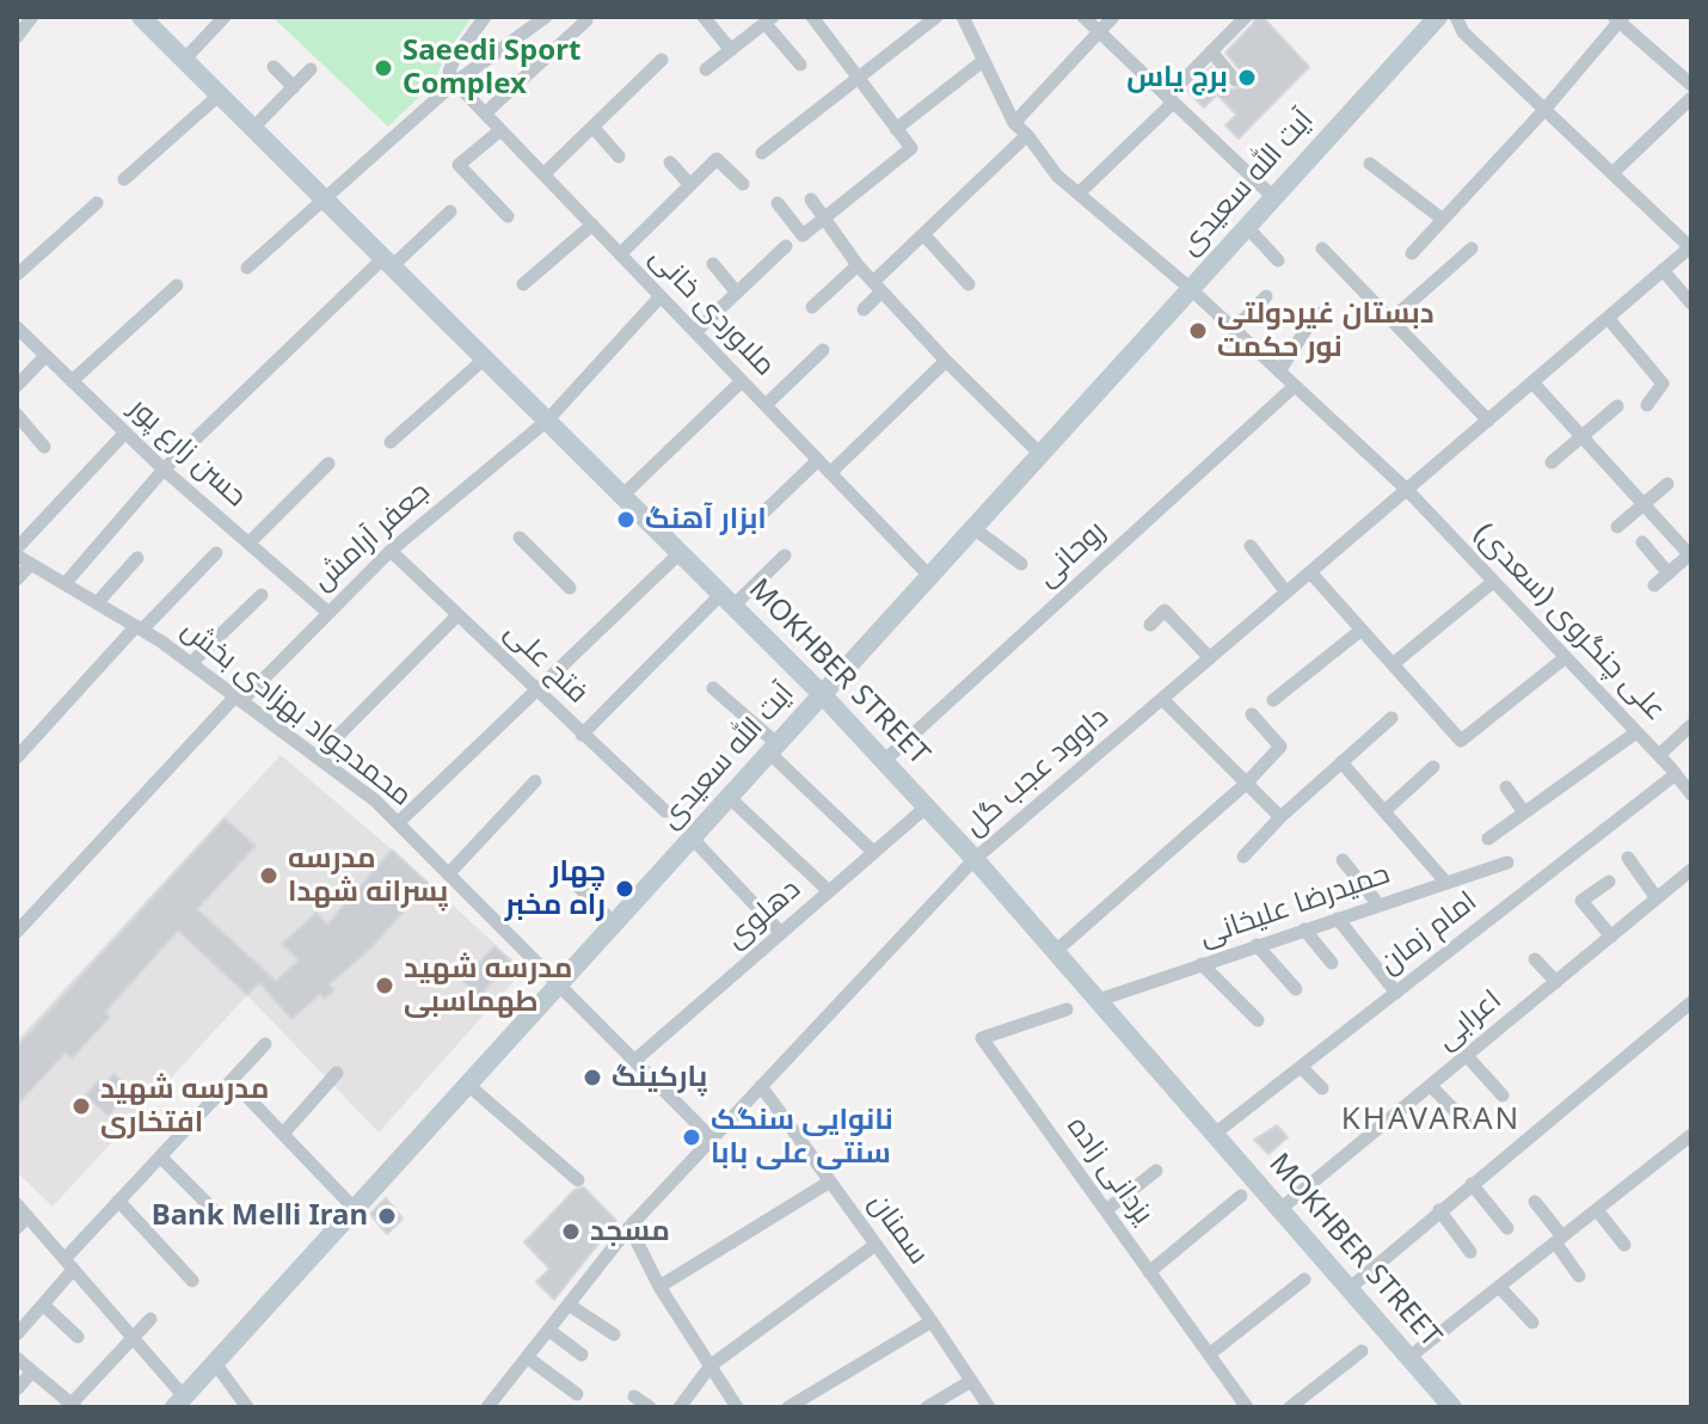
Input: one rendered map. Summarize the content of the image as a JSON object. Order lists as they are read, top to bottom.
{
  "streets": {
    "main road": ["آیت الله سعیدی", "MOKHBER STREET"],
    "street": [
      "ملاوردی خانی",
      "حسن زارع پور",
      "جعفر آرامش",
      "روحانی",
      "علی چنگروی (سعدی)",
      "فتح علی",
      "محمدجواد بهزادی بخش",
      "داوود عجب گل",
      "حمیدرضا علیخانی",
      "دهلوی",
      "امام زمان",
      "اعرابی",
      "یزدانی زاده",
      "سمنان"
    ]
  },
  "crossings": [
    ["آیت الله سعیدی", "ملاوردی خانی"],
    ["آیت الله سعیدی", "علی چنگروی (سعدی)"],
    ["آیت الله سعیدی", "MOKHBER STREET"],
    ["آیت الله سعیدی", "محمدجواد بهزادی بخش"],
    ["ملاوردی خانی", "جعفر آرامش"],
    ["حسن زارع پور", "جعفر آرامش"],
    ["جعفر آرامش", "فتح علی"],
    ["جعفر آرامش", "MOKHBER STREET"],
    ["جعفر آرامش", "محمدجواد بهزادی بخش"],
    ["روحانی", "علی چنگروی (سعدی)"],
    ["روحانی", "MOKHBER STREET"],
    ["علی چنگروی (سعدی)", "داوود عجب گل"],
    ["علی چنگروی (سعدی)", "امام زمان"],
    ["MOKHBER STREET", "داوود عجب گل"],
    ["MOKHBER STREET", "حمیدرضا علیخانی"],
    ["MOKHBER STREET", "دهلوی"],
    ["MOKHBER STREET", "امام زمان"],
    ["MOKHBER STREET", "اعرابی"],
    ["محمدجواد بهزادی بخش", "داوود عجب گل"],
    ["محمدجواد بهزادی بخش", "دهلوی"],
    ["داوود عجب گل", "سمنان"]
  ],
  "districts": ["KHAVARAN"],
  "places": [
    "Saeedi Sport Complex",
    "برج یاس",
    "دبستان غیردولتی نور حکمت",
    "ابزار آهنگ",
    "مدرسه پسرانه شهدا",
    "چهار راه مخبر",
    "مدرسه شهید طهماسبی",
    "پارکینگ",
    "مدرسه شهید افتخاری",
    "نانوایی سنگک سنتی علی بابا",
    "Bank Melli Iran",
    "مسجد"
  ]
}
